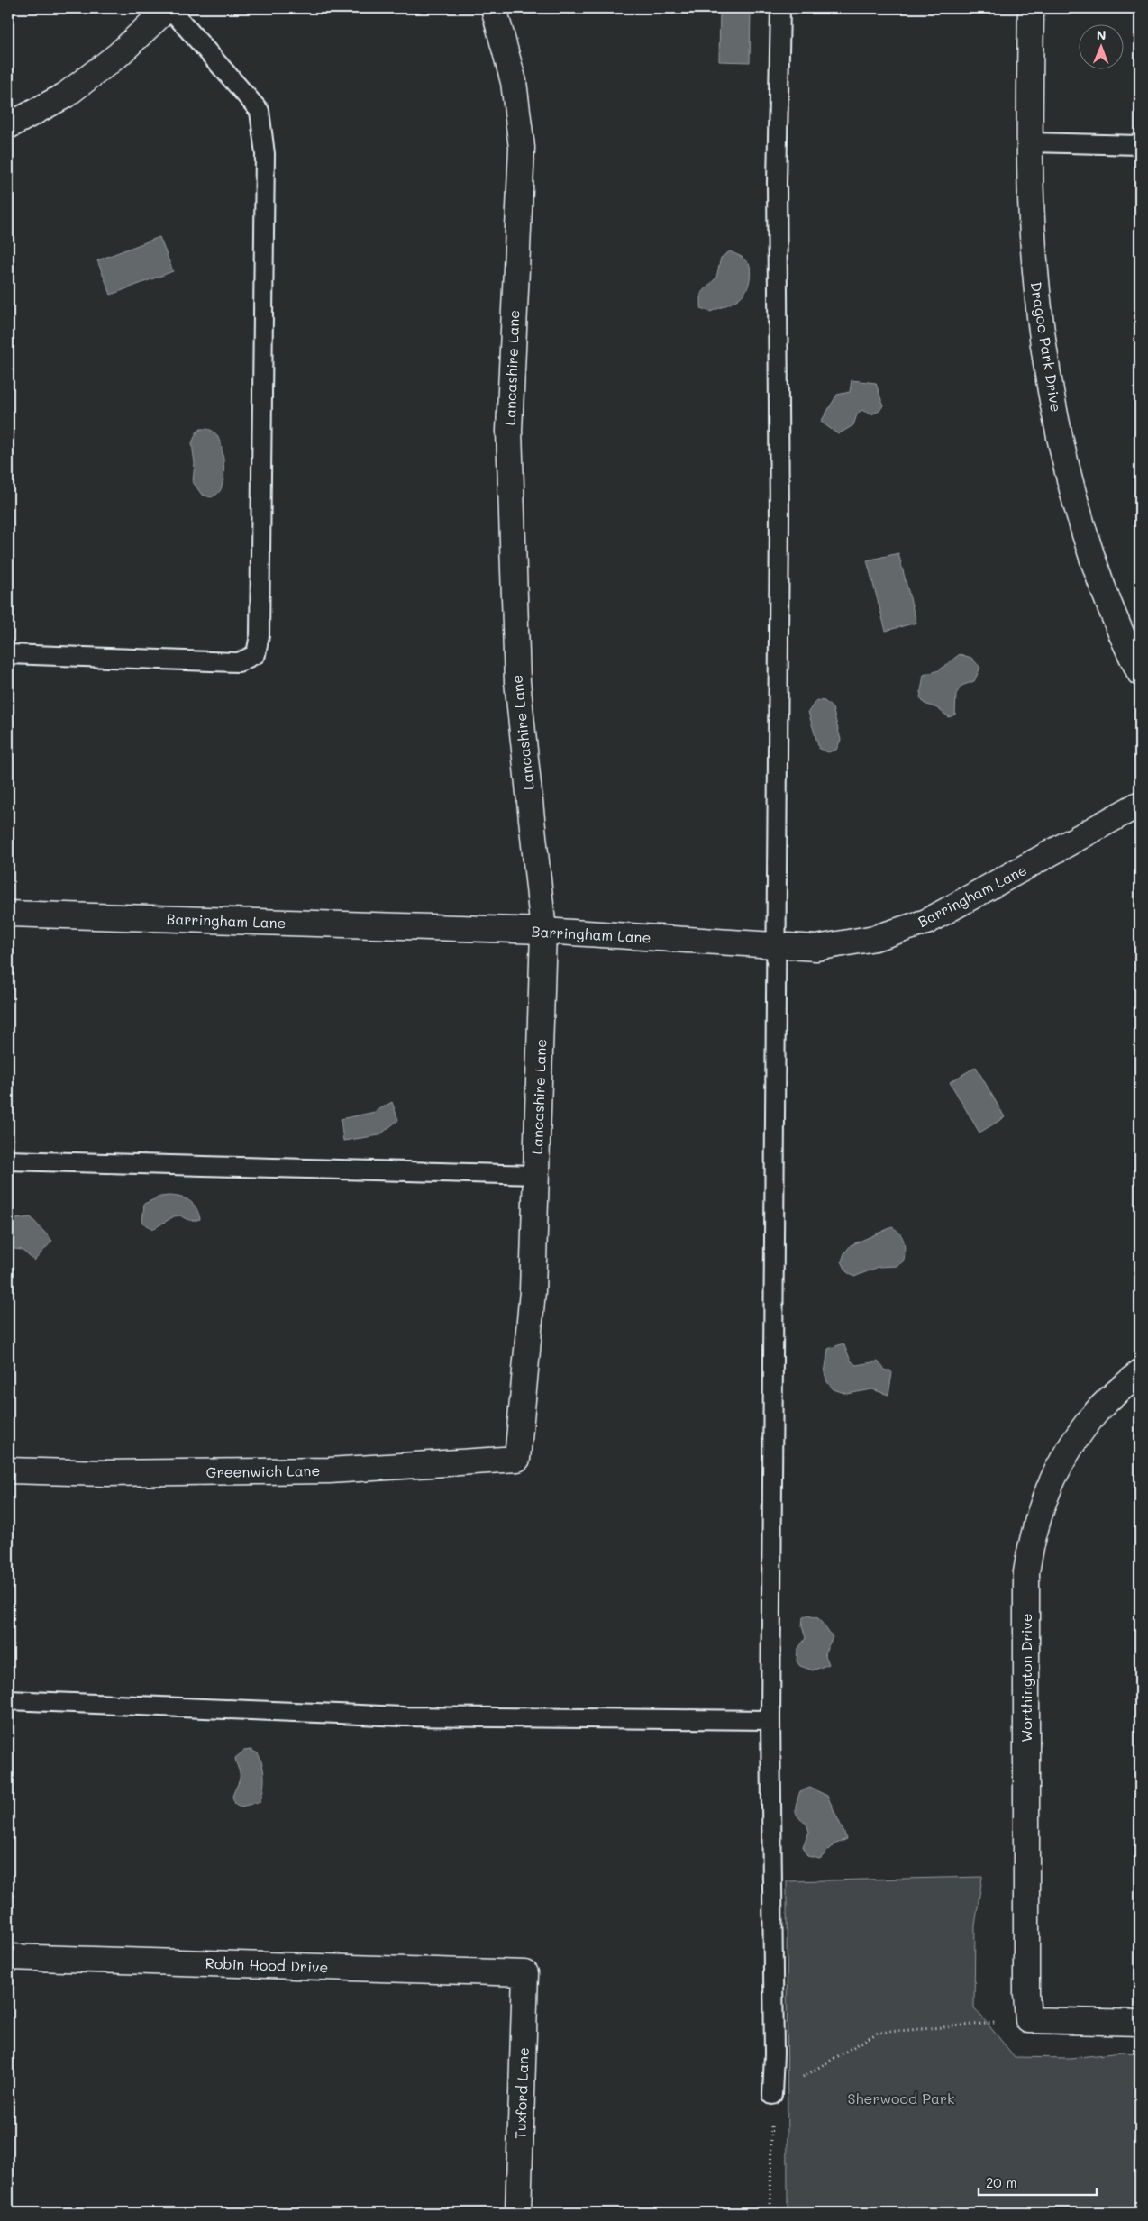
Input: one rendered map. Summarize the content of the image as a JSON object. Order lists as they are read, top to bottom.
{
  "streets": {
    "street": [
      "Dragoo Park Drive",
      "Lancashire Lane",
      "Barringham Lane",
      "Greenwich Lane",
      "Worthington Drive",
      "Robin Hood Drive",
      "Tuxford Lane"
    ]
  },
  "crossings": [
    ["Lancashire Lane", "Barringham Lane"],
    ["Lancashire Lane", "Greenwich Lane"],
    ["Robin Hood Drive", "Tuxford Lane"]
  ],
  "parks": ["Sherwood Park"],
  "scale_bar": "20 m",
  "north": "top"
}
